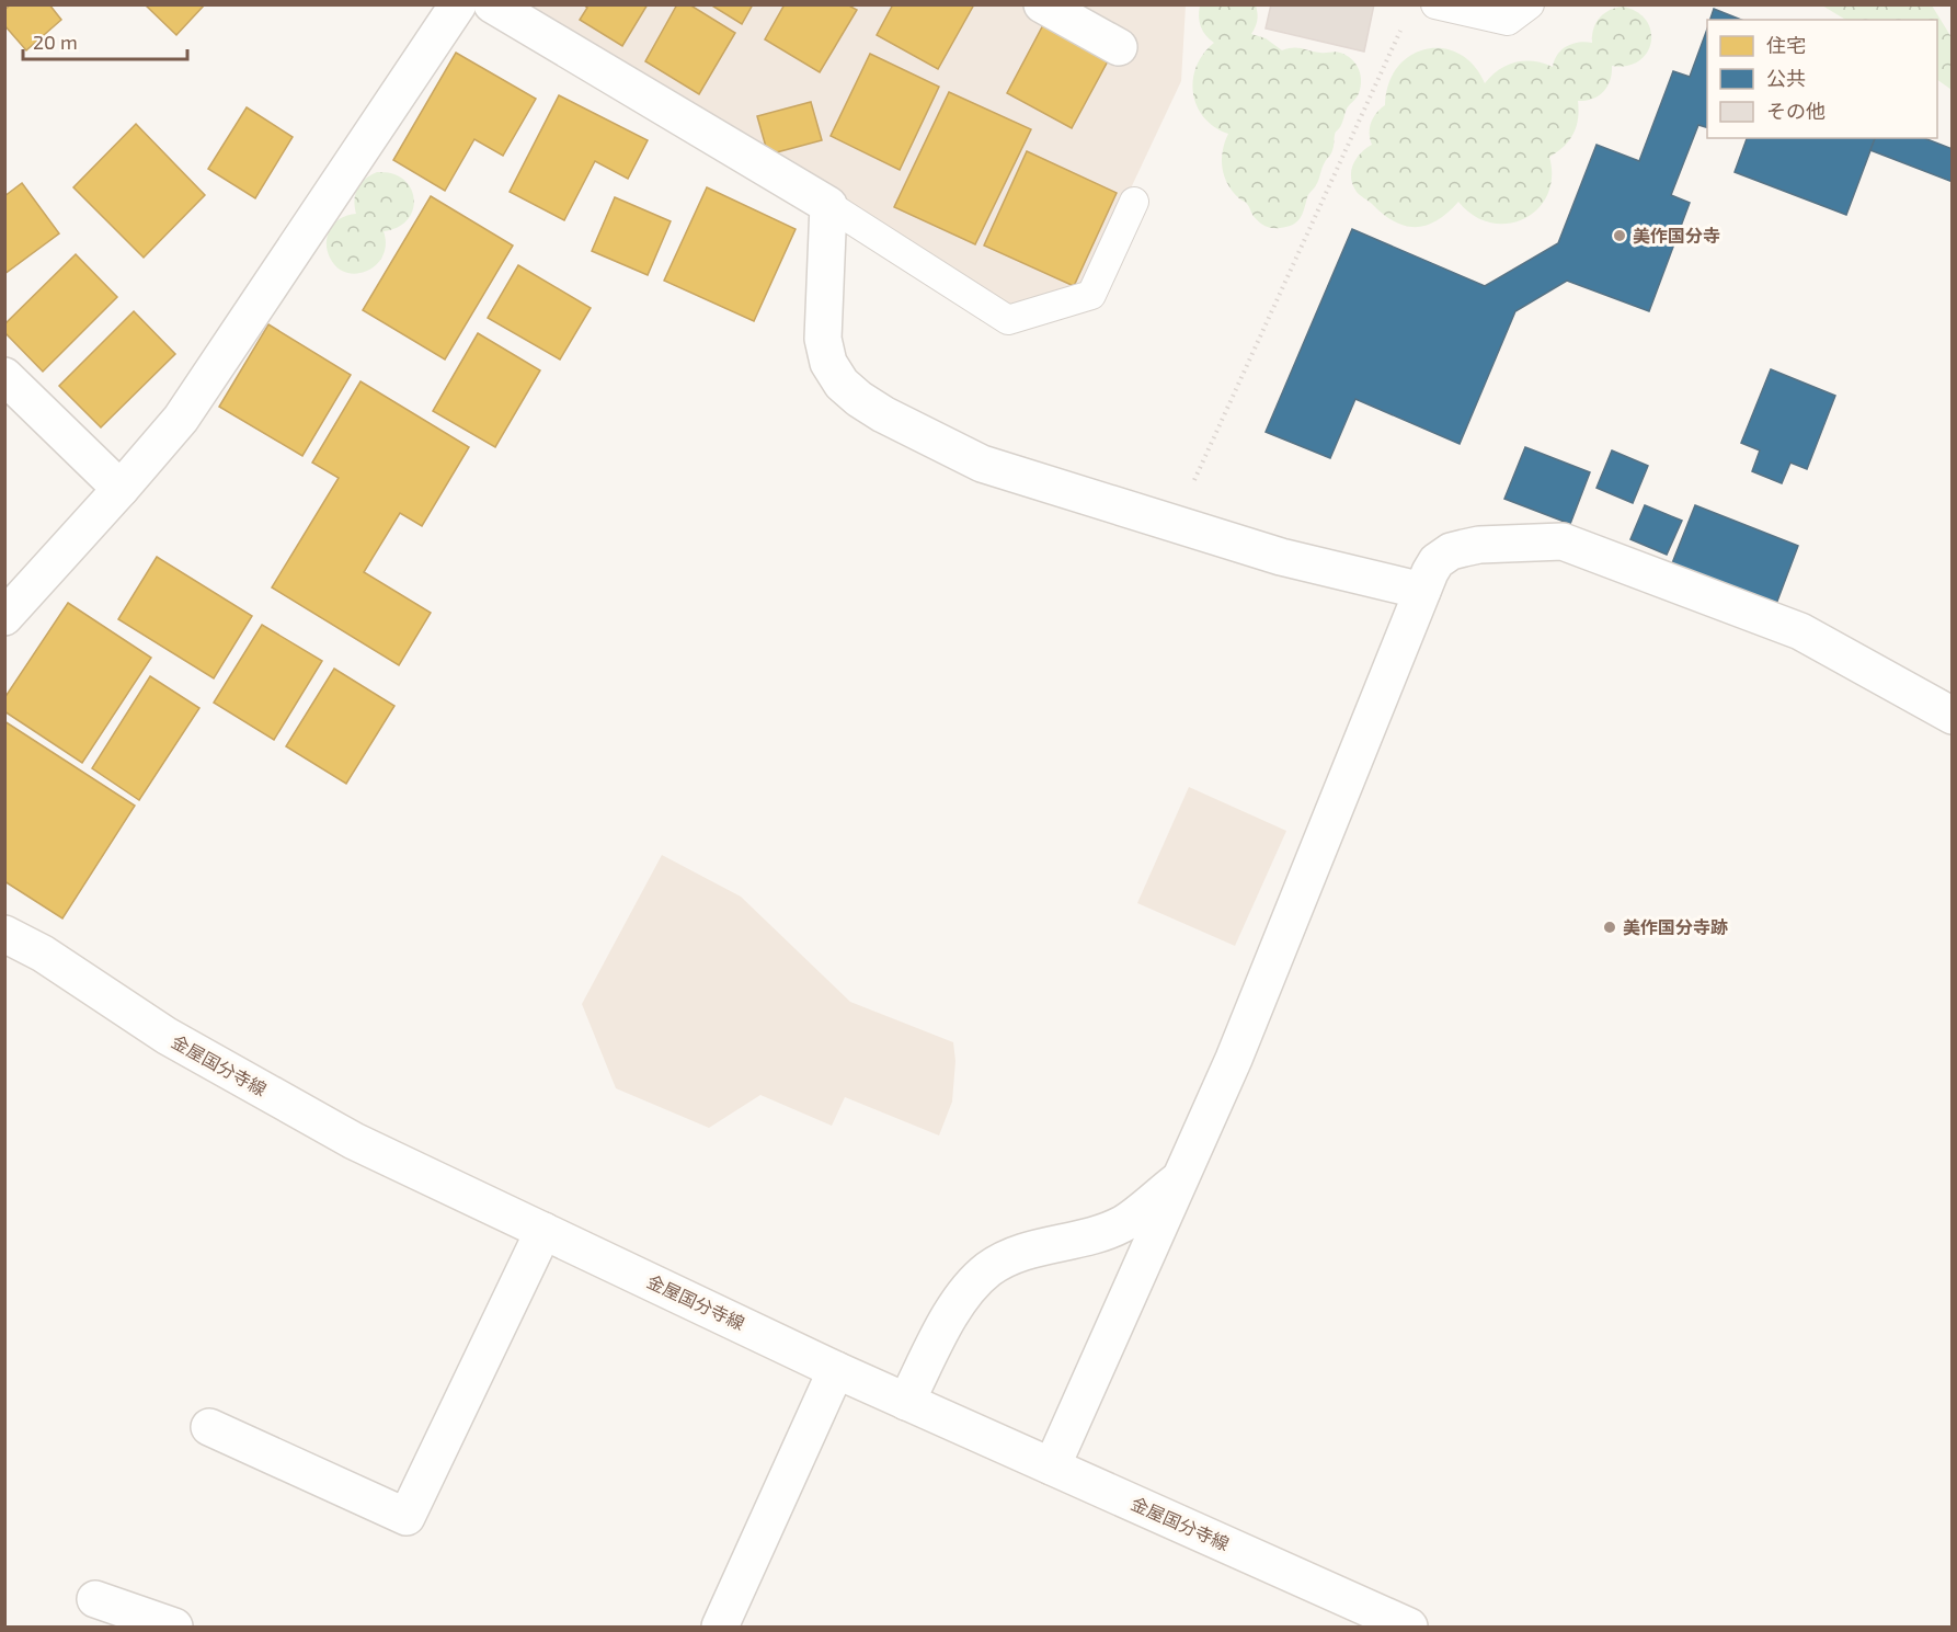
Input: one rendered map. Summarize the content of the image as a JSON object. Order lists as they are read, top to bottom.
{
  "streets": {
    "street": ["金屋国分寺線"]
  },
  "places": ["美作国分寺", "美作国分寺跡"],
  "legend": ["住宅", "公共", "その他"],
  "scale_bar": "20 m"
}
